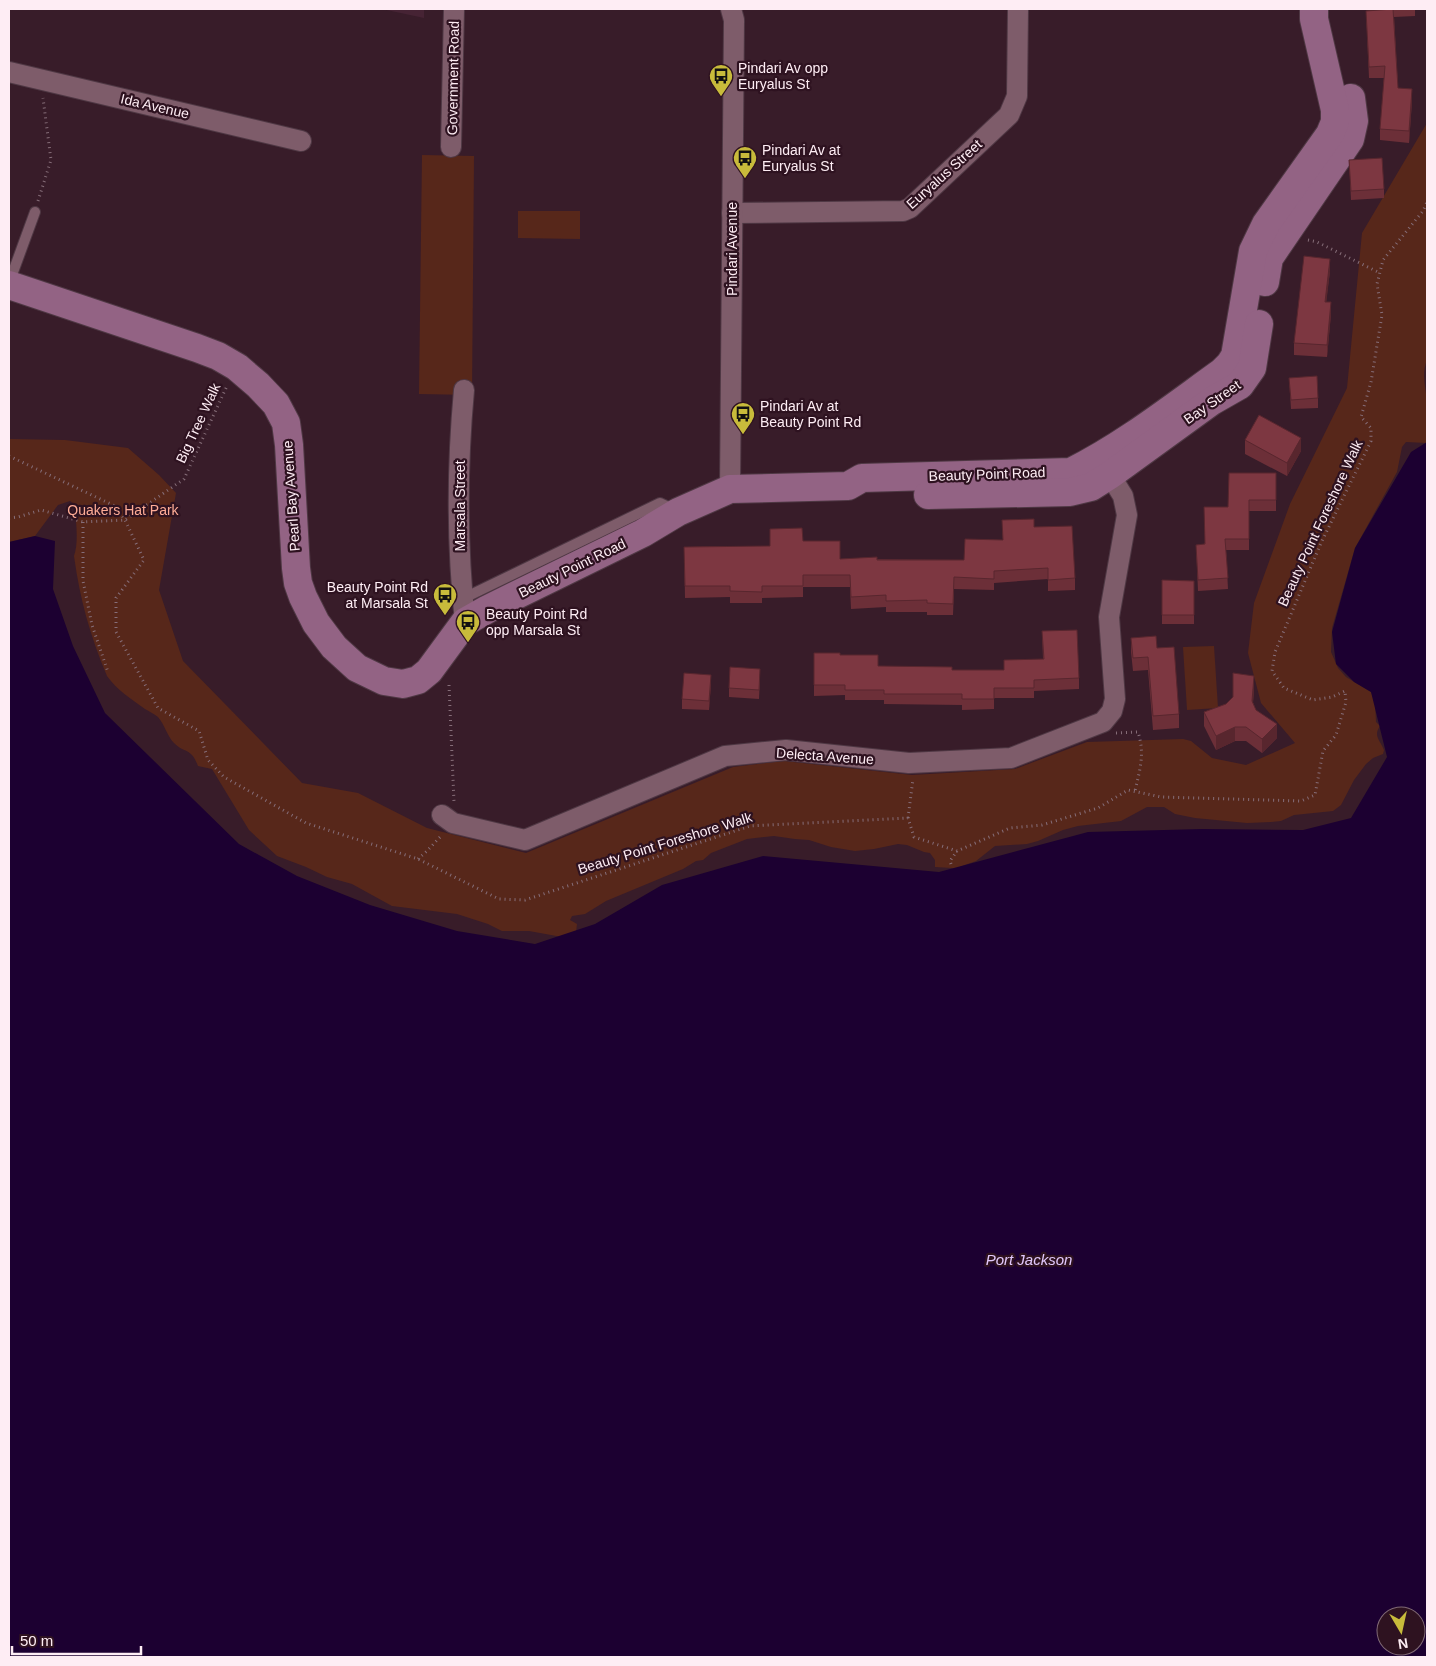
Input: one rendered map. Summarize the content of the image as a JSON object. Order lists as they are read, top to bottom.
{
  "streets": {
    "street": [
      "Government Road",
      "Ida Avenue",
      "Euryalus Street",
      "Pindari Avenue",
      "Bay Street",
      "Beauty Point Road",
      "Pearl Bay Avenue",
      "Marsala Street",
      "Delecta Avenue"
    ],
    "path": ["Big Tree Walk", "Beauty Point Foreshore Walk"]
  },
  "crossings": [
    ["Euryalus Street", "Pindari Avenue"],
    ["Pindari Avenue", "Beauty Point Road"],
    ["Bay Street", "Beauty Point Road"],
    ["Big Tree Walk", "Pearl Bay Avenue"],
    ["Big Tree Walk", "Beauty Point Foreshore Walk"],
    ["Beauty Point Road", "Pearl Bay Avenue"],
    ["Beauty Point Road", "Marsala Street"],
    ["Pearl Bay Avenue", "Marsala Street"]
  ],
  "water": ["Port Jackson"],
  "parks": ["Quakers Hat Park"],
  "places": {
    "bus stop": [
      "Pindari Av opp Euryalus St",
      "Pindari Av at Euryalus St",
      "Pindari Av at Beauty Point Rd",
      "Beauty Point Rd at Marsala St",
      "Beauty Point Rd opp Marsala St"
    ]
  },
  "scale_bar": "50 m",
  "north": "bottom"
}
